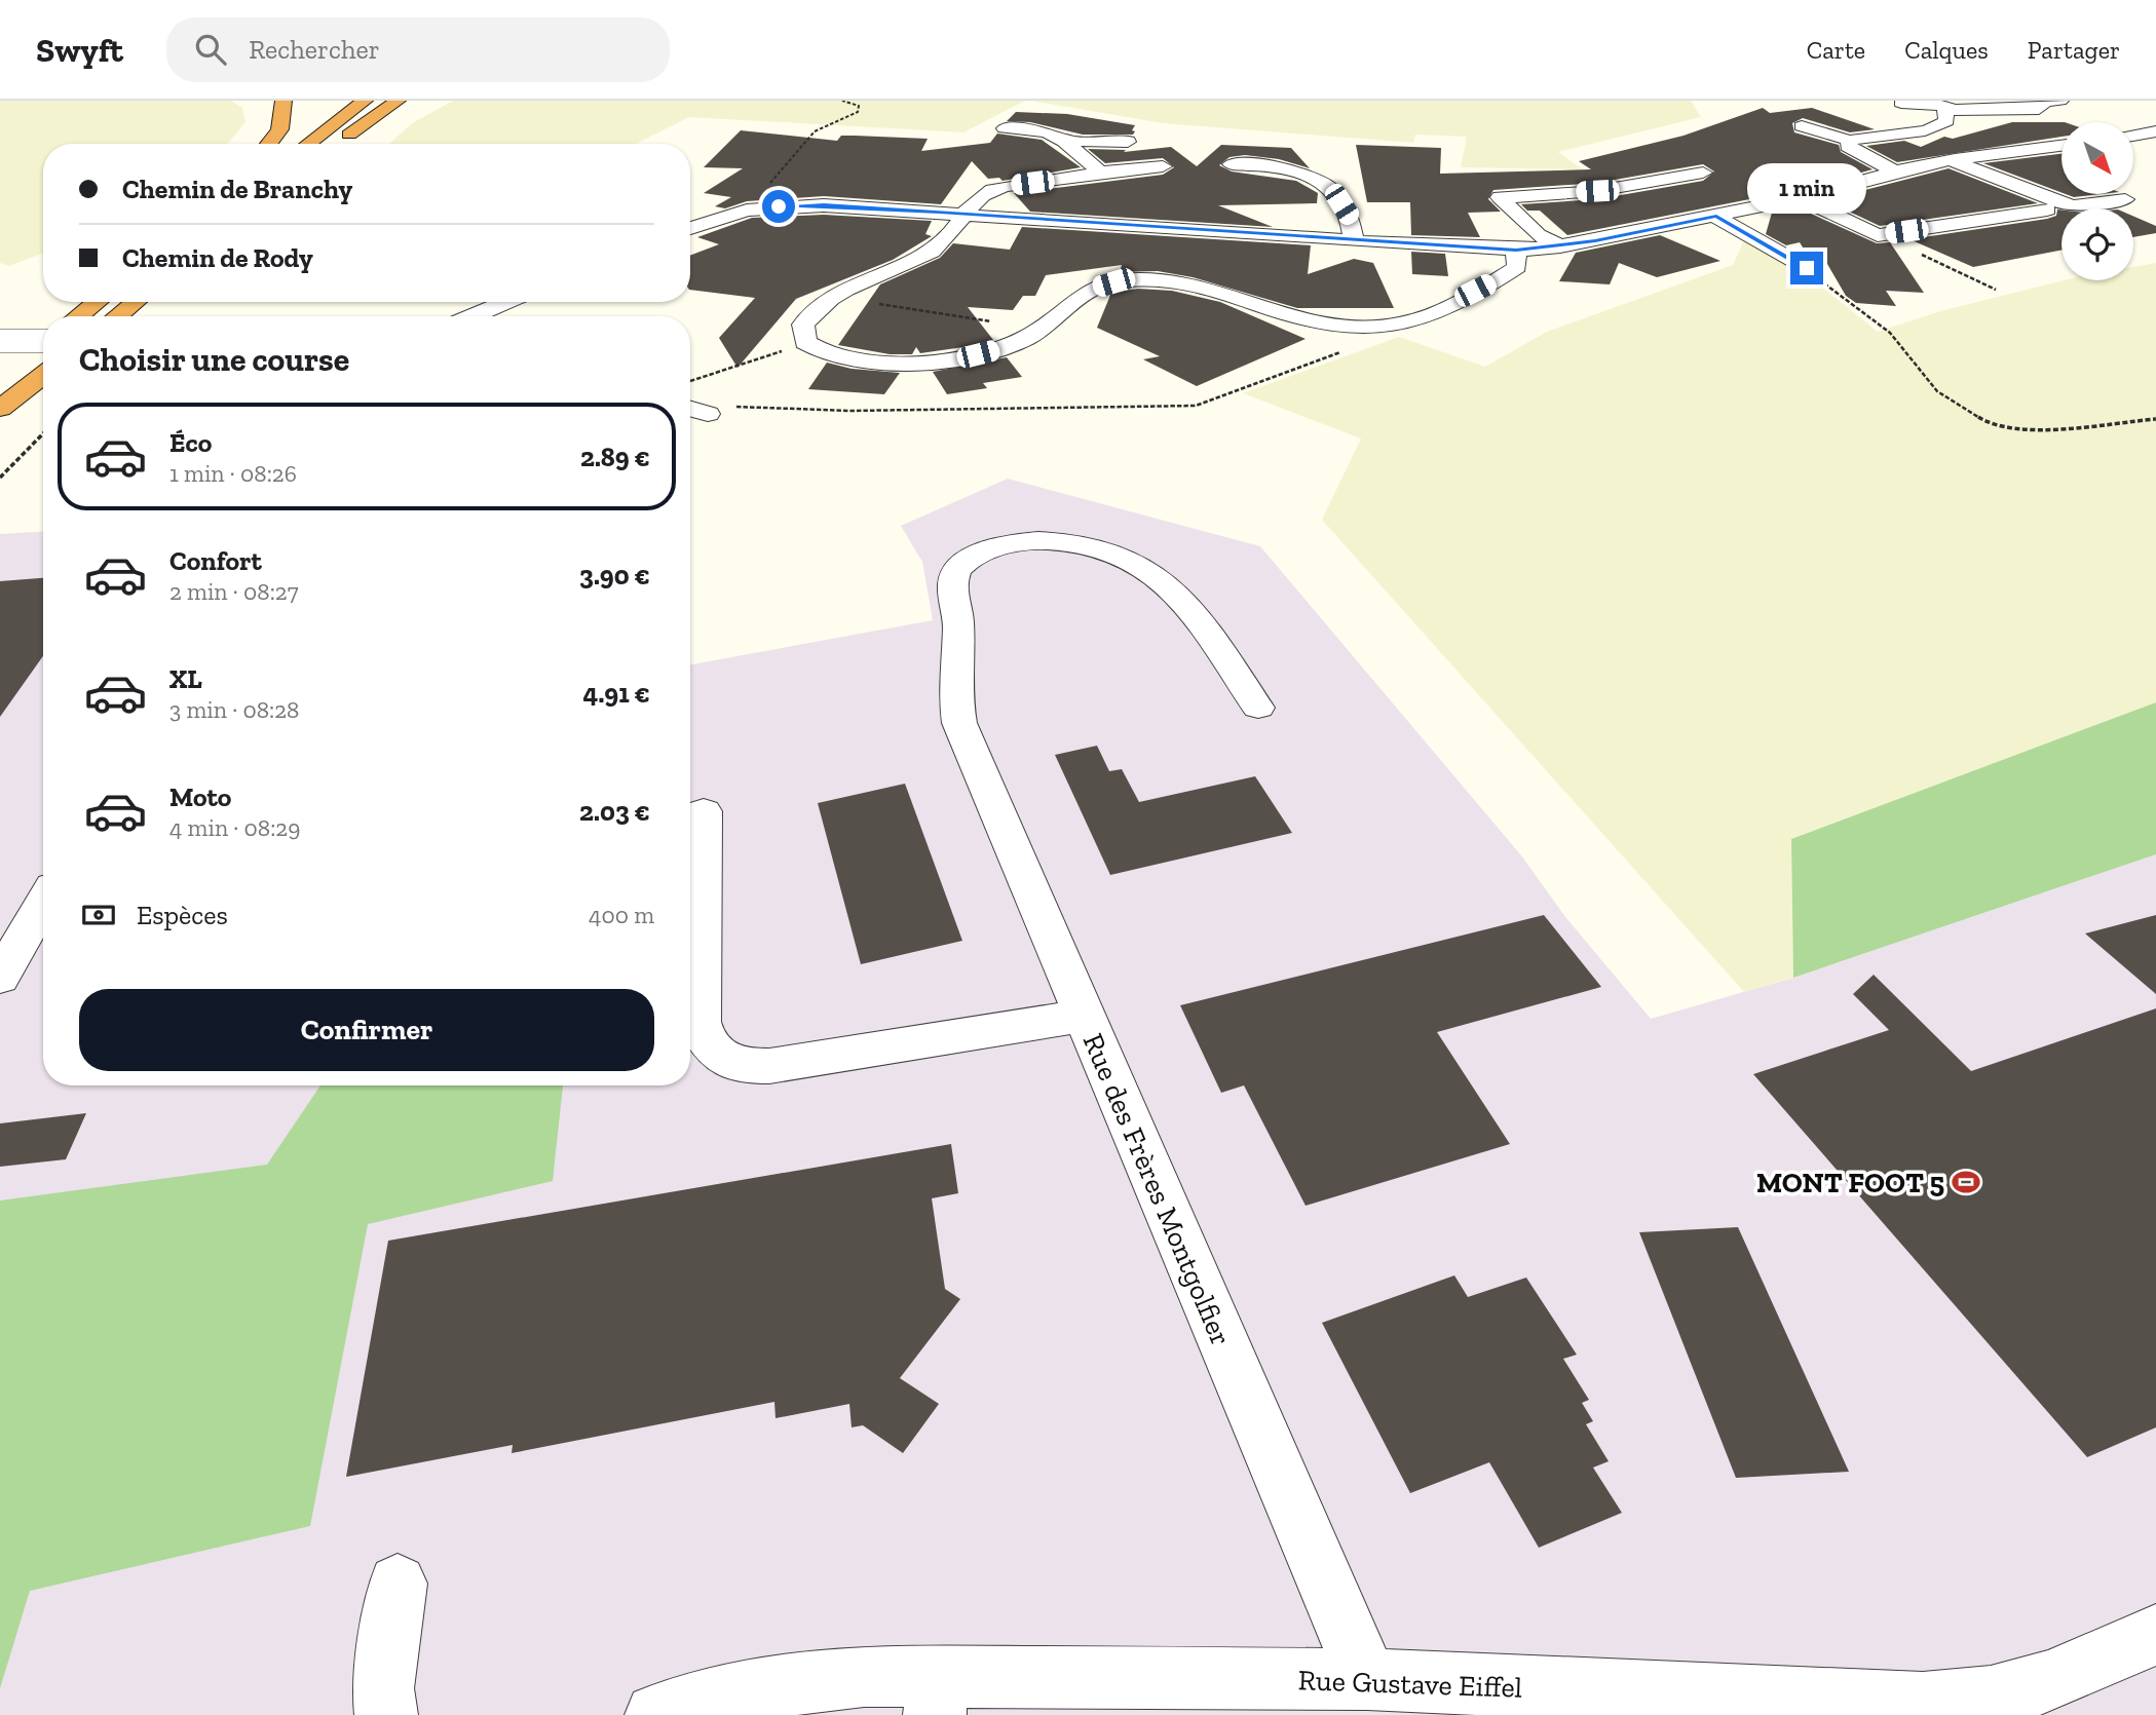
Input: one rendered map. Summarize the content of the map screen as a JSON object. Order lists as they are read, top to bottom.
{
  "streets": {
    "street": ["Rue des Frères Montgolfier", "Rue Gustave Eiffel"]
  },
  "crossings": [
    ["Rue des Frères Montgolfier", "Rue Gustave Eiffel"]
  ],
  "places": {
    "sports": ["MONT FOOT 5"]
  },
  "north": "bottom right",
  "page": {
    "header": "Swyft",
    "search": "Rechercher",
    "nav": ["Carte", "Calques", "Partager"],
    "banner": ["Chemin de Branchy", "Chemin de Rody"],
    "bubble": "1 min",
    "heading": "Choisir une course",
    "list": [
      {
        "name": "Éco",
        "note": "1 min · 08:26",
        "value": "2.89 €"
      },
      {
        "name": "Confort",
        "note": "2 min · 08:27",
        "value": "3.90 €"
      },
      {
        "name": "XL",
        "note": "3 min · 08:28",
        "value": "4.91 €"
      },
      {
        "name": "Moto",
        "note": "4 min · 08:29",
        "value": "2.03 €"
      }
    ],
    "pay": ["Espèces", "400 m"],
    "buttons": "Confirmer"
  }
}
